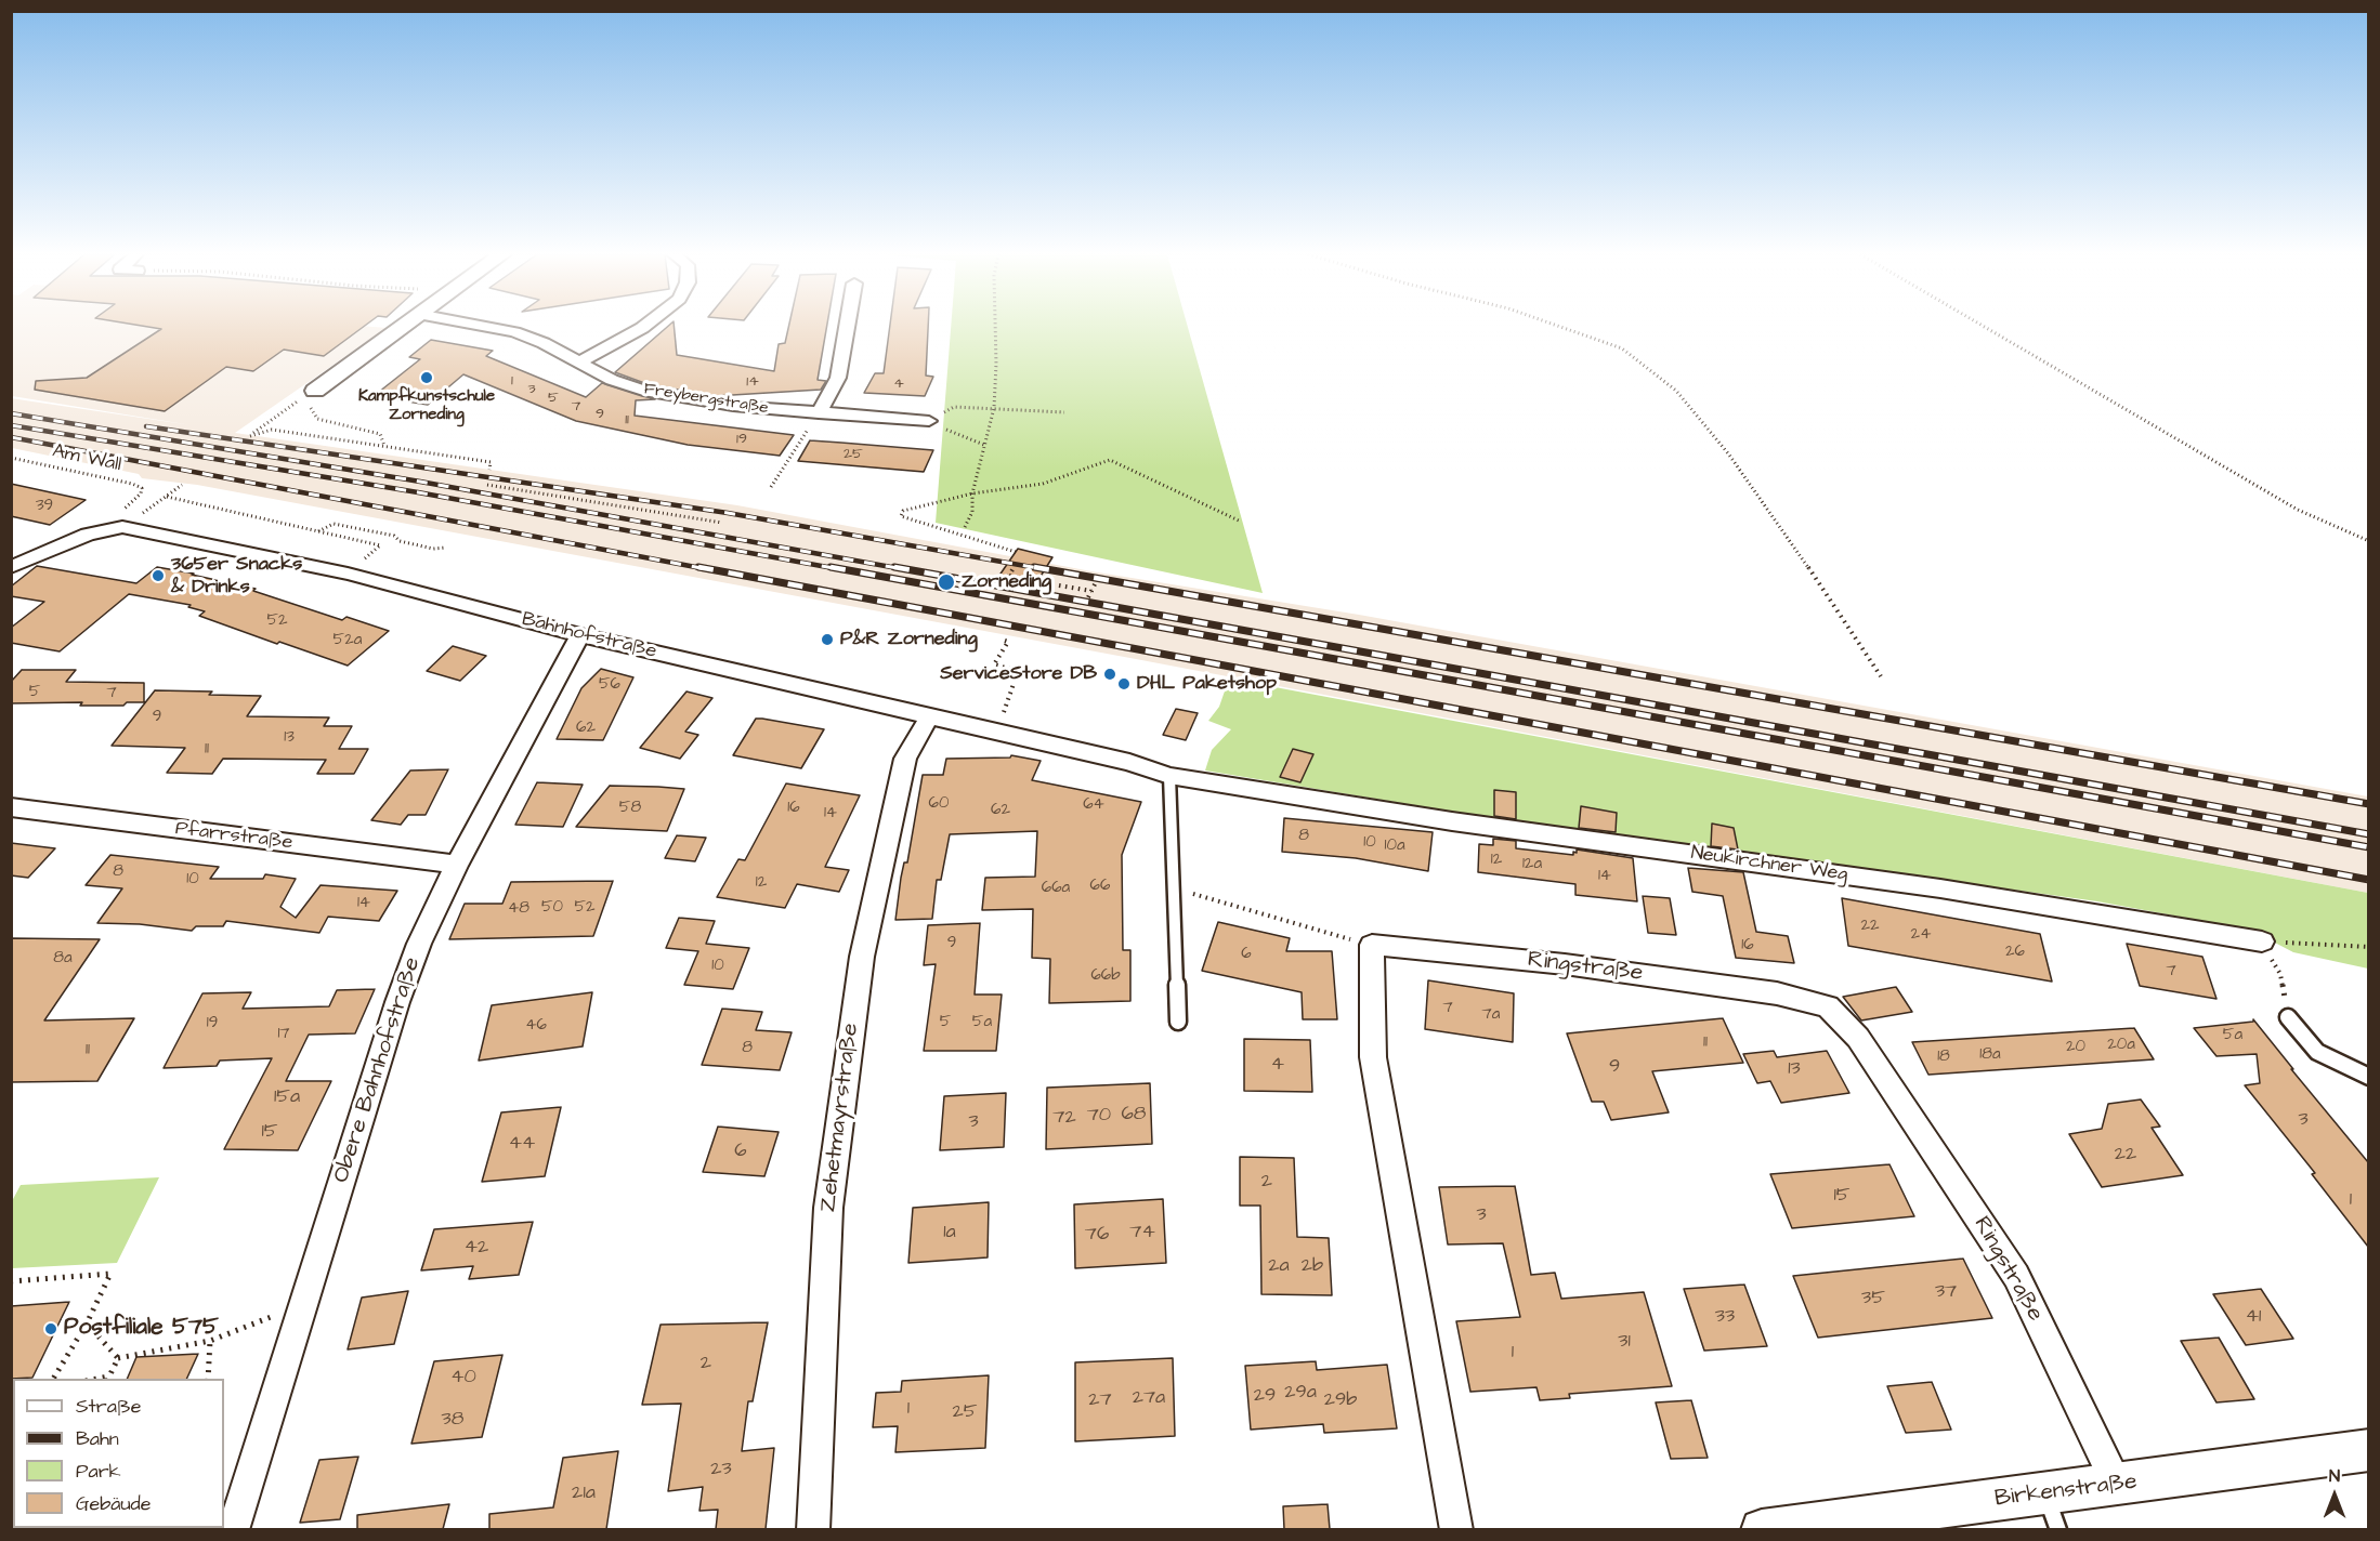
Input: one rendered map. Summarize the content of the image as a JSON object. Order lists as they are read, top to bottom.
{
  "streets": {
    "street": [
      "Freybergstraße",
      "Bahnhofstraße",
      "Pfarrstraße",
      "Neukirchner Weg",
      "Ringstraße",
      "Obere Bahnhofstraße",
      "Zehetmayrstraße",
      "Birkenstraße"
    ],
    "path": ["Am Wall"]
  },
  "crossings": [
    ["Am Wall", "Bahnhofstraße"],
    ["Bahnhofstraße", "Neukirchner Weg"],
    ["Bahnhofstraße", "Obere Bahnhofstraße"],
    ["Bahnhofstraße", "Zehetmayrstraße"],
    ["Pfarrstraße", "Obere Bahnhofstraße"],
    ["Ringstraße", "Birkenstraße"]
  ],
  "places": [
    "Kampfkunstschule Zorneding",
    "365er Snacks & Drinks",
    "Zorneding",
    "P&R Zorneding",
    "ServiceStore DB",
    "DHL Paketshop",
    "Postfiliale 575"
  ],
  "house_numbers": [
    "1",
    "14",
    "4",
    "3",
    "5",
    "7",
    "9",
    "11",
    "19",
    "25",
    "39",
    "52",
    "52a",
    "56",
    "5",
    "7",
    "9",
    "62",
    "13",
    "11",
    "60",
    "64",
    "58",
    "16",
    "62",
    "14",
    "8",
    "10",
    "10a",
    "12",
    "12a",
    "8",
    "14",
    "10",
    "12",
    "66",
    "66a",
    "14",
    "50",
    "52",
    "48",
    "22",
    "24",
    "9",
    "16",
    "26",
    "6",
    "8a",
    "10",
    "7",
    "66b",
    "7",
    "7a",
    "5",
    "5a",
    "19",
    "46",
    "17",
    "5a",
    "11",
    "20a",
    "20",
    "8",
    "11",
    "18a",
    "18",
    "4",
    "9",
    "13",
    "15a",
    "68",
    "70",
    "72",
    "3",
    "3",
    "15",
    "44",
    "6",
    "22",
    "2",
    "15",
    "1",
    "3",
    "1a",
    "74",
    "76",
    "42",
    "2a",
    "2b",
    "37",
    "35",
    "33",
    "41",
    "31",
    "1",
    "2",
    "40",
    "29a",
    "29",
    "27a",
    "27",
    "29b",
    "1",
    "25",
    "38",
    "23",
    "21a"
  ],
  "legend": [
    "Straße",
    "Bahn",
    "Park",
    "Gebäude"
  ],
  "north": "top"
}
